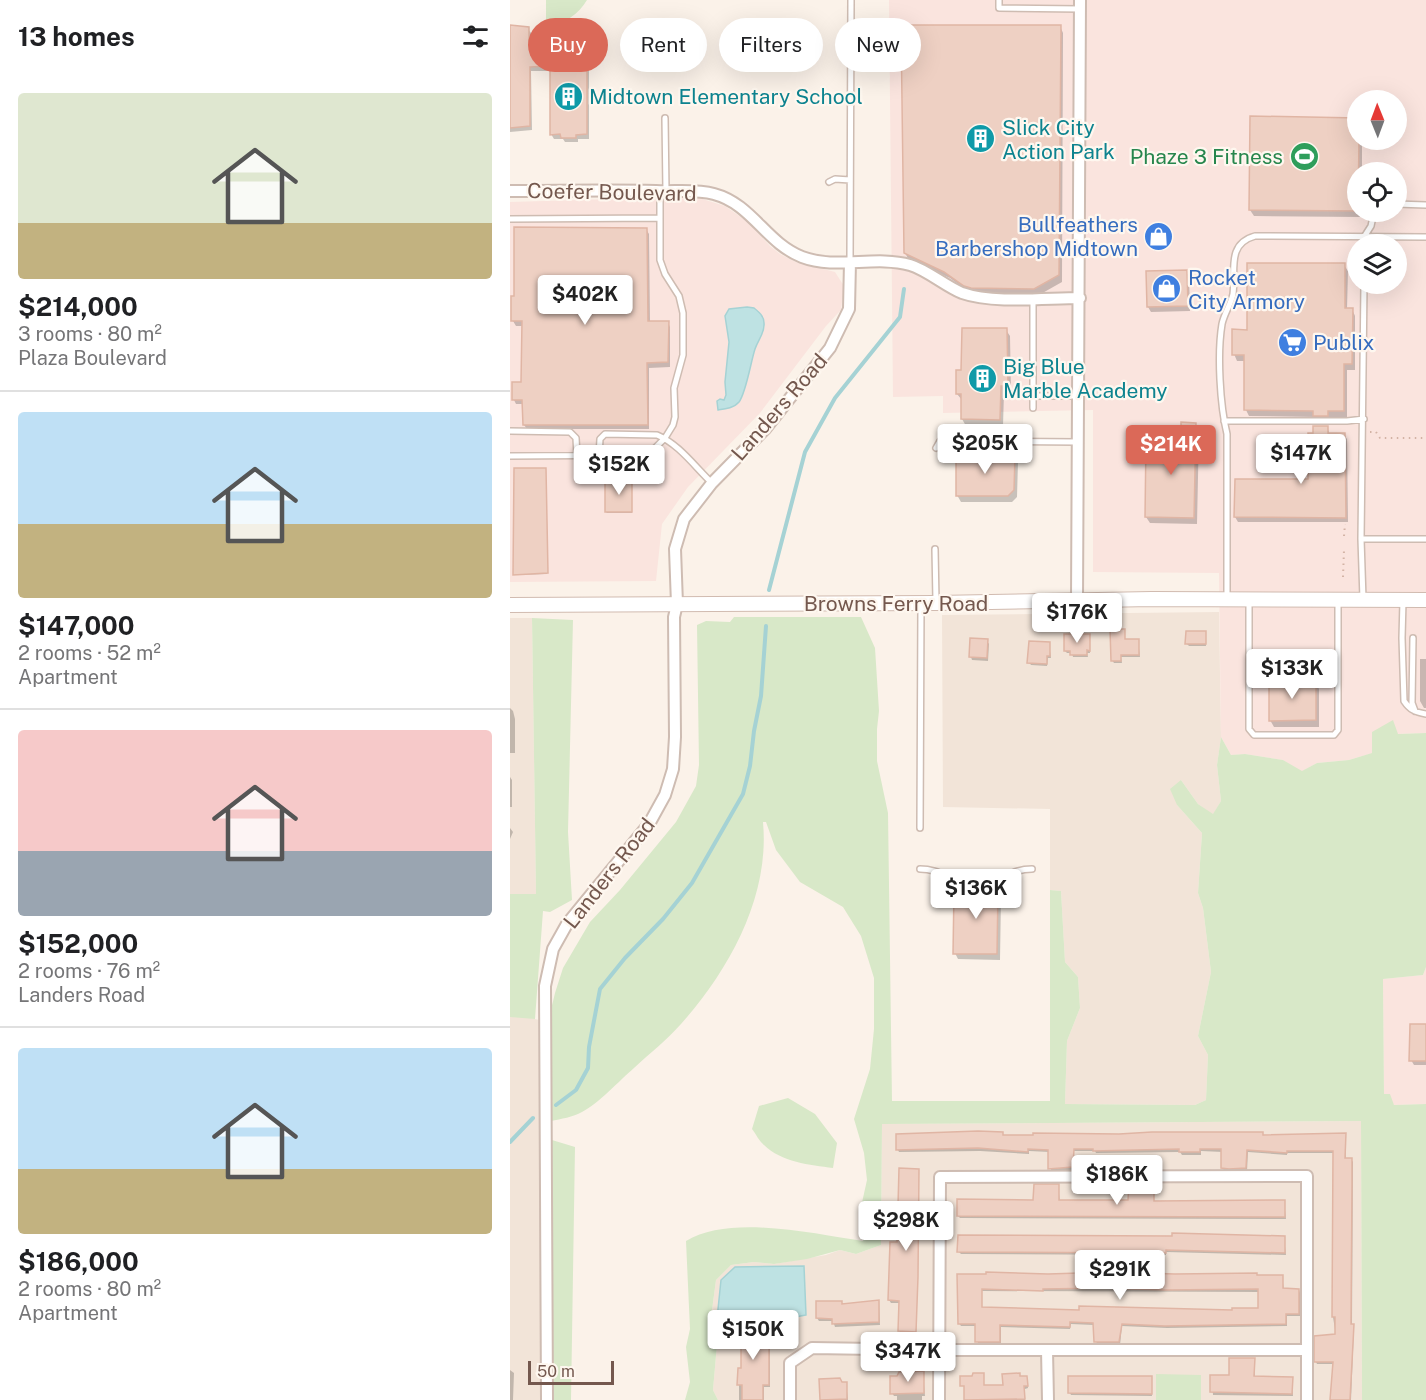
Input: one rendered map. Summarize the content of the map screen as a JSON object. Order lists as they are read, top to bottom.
{
  "streets": {
    "main road": ["Browns Ferry Road"],
    "street": ["Coefer Boulevard", "Landers Road"]
  },
  "crossings": [
    ["Coefer Boulevard", "Landers Road"],
    ["Landers Road", "Browns Ferry Road"]
  ],
  "places": {
    "building": ["Midtown Elementary School", "Slick City Action Park", "Big Blue Marble Academy"],
    "sports": ["Phaze 3 Fitness"],
    "shop": ["Bullfeathers Barbershop Midtown", "Rocket City Armory"],
    "supermarket": ["Publix"]
  },
  "scale_bar": "50 m",
  "north": "top",
  "page": {
    "heading": "13 homes",
    "chip": [
      "Buy",
      "Rent",
      "Filters",
      "New"
    ],
    "list": [
      {
        "name": "$214,000",
        "note": "3 rooms · 80 m² · Plaza Boulevard"
      },
      {
        "name": "$147,000",
        "note": "2 rooms · 52 m² · Apartment"
      },
      {
        "name": "$152,000",
        "note": "2 rooms · 76 m² · Landers Road"
      },
      {
        "name": "$186,000",
        "note": "2 rooms · 80 m² · Apartment"
      }
    ],
    "price": [
      "$402K",
      "$205K",
      "$214K",
      "$147K",
      "$152K",
      "$176K",
      "$133K",
      "$136K",
      "$186K",
      "$298K",
      "$291K",
      "$150K",
      "$347K"
    ],
    "scale": "50 m"
  }
}
